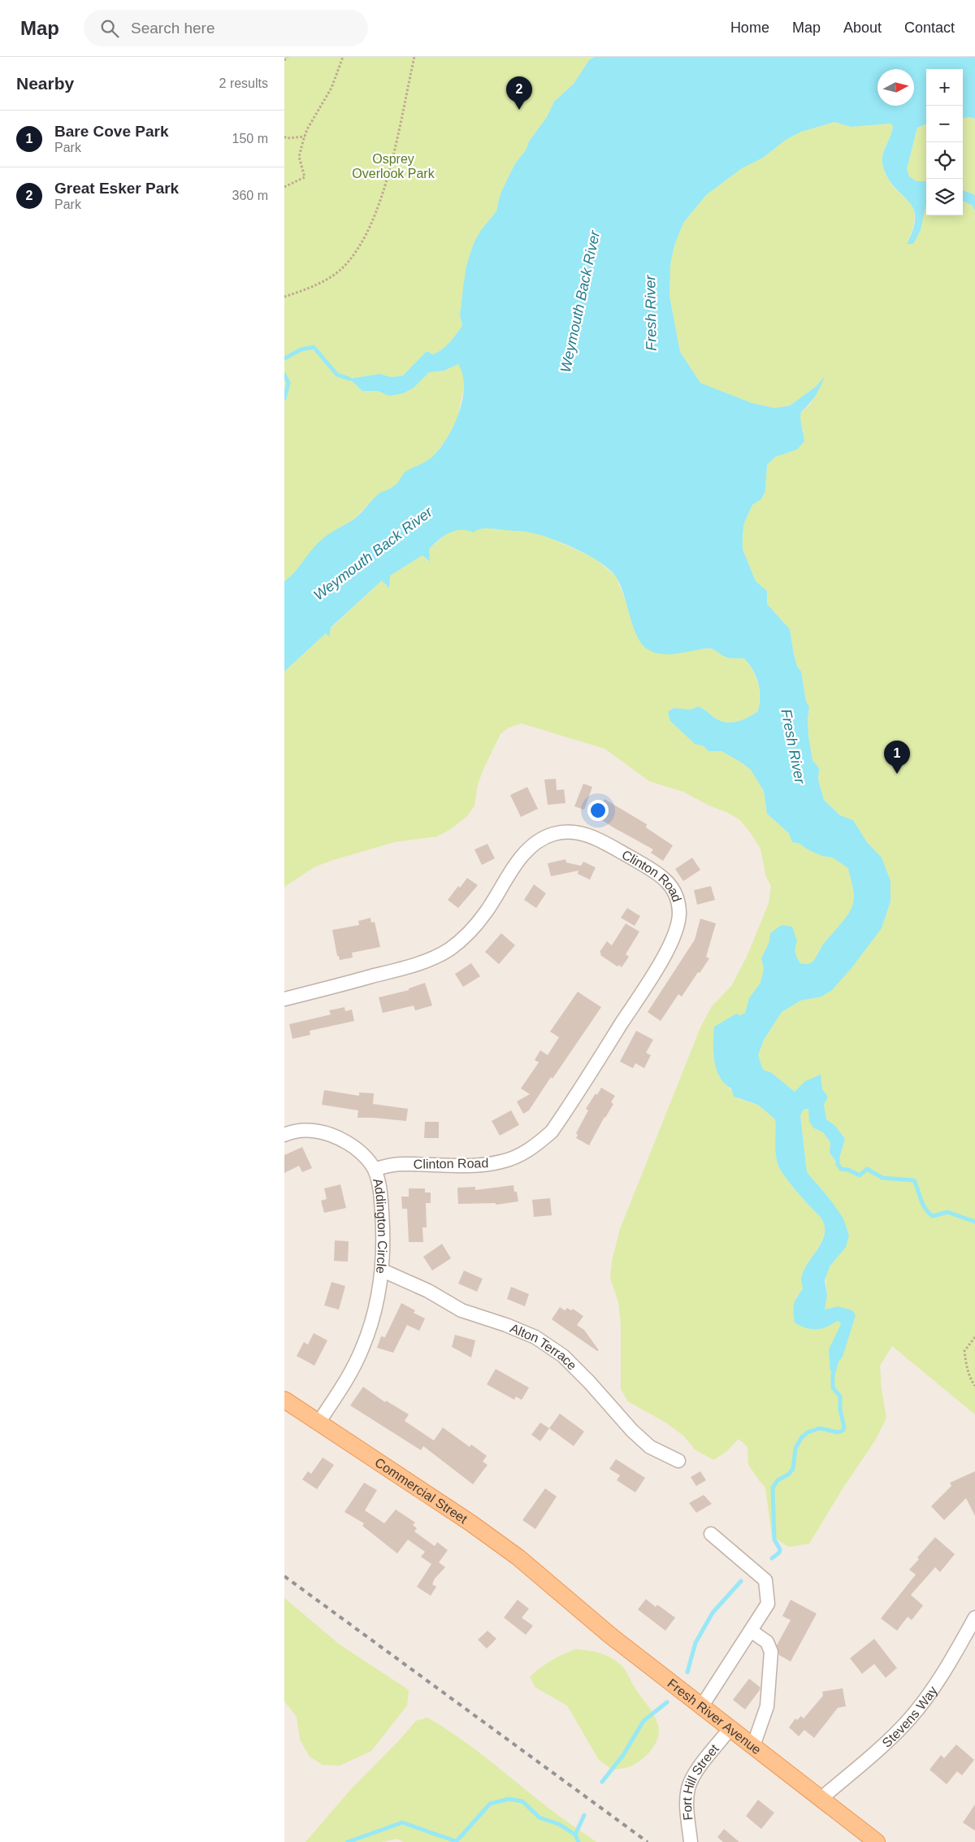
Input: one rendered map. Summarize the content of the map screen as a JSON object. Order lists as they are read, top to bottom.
{
  "streets": {
    "main road": ["Commercial Street", "Fresh River Avenue"],
    "street": [
      "Clinton Road",
      "Addington Circle",
      "Alton Terrace",
      "Stevens Way",
      "Fort Hill Street"
    ]
  },
  "crossings": [
    ["Clinton Road", "Addington Circle"],
    ["Addington Circle", "Alton Terrace"],
    ["Addington Circle", "Commercial Street"],
    ["Commercial Street", "Fresh River Avenue"],
    ["Stevens Way", "Fresh River Avenue"],
    ["Fresh River Avenue", "Fort Hill Street"]
  ],
  "water": ["Weymouth Back River", "Fresh River"],
  "parks": ["Osprey Overlook Park"],
  "north": "right",
  "page": {
    "header": "Map",
    "search": "Search here",
    "nav": [
      "Home",
      "Map",
      "About",
      "Contact"
    ],
    "heading": ["Nearby", "2 results"],
    "map_buttons": ["+", "−"],
    "pins": ["2", "1"],
    "list": [
      {
        "mark": "1",
        "name": "Bare Cove Park",
        "note": "Park",
        "value": "150 m"
      },
      {
        "mark": "2",
        "name": "Great Esker Park",
        "note": "Park",
        "value": "360 m"
      }
    ]
  }
}
